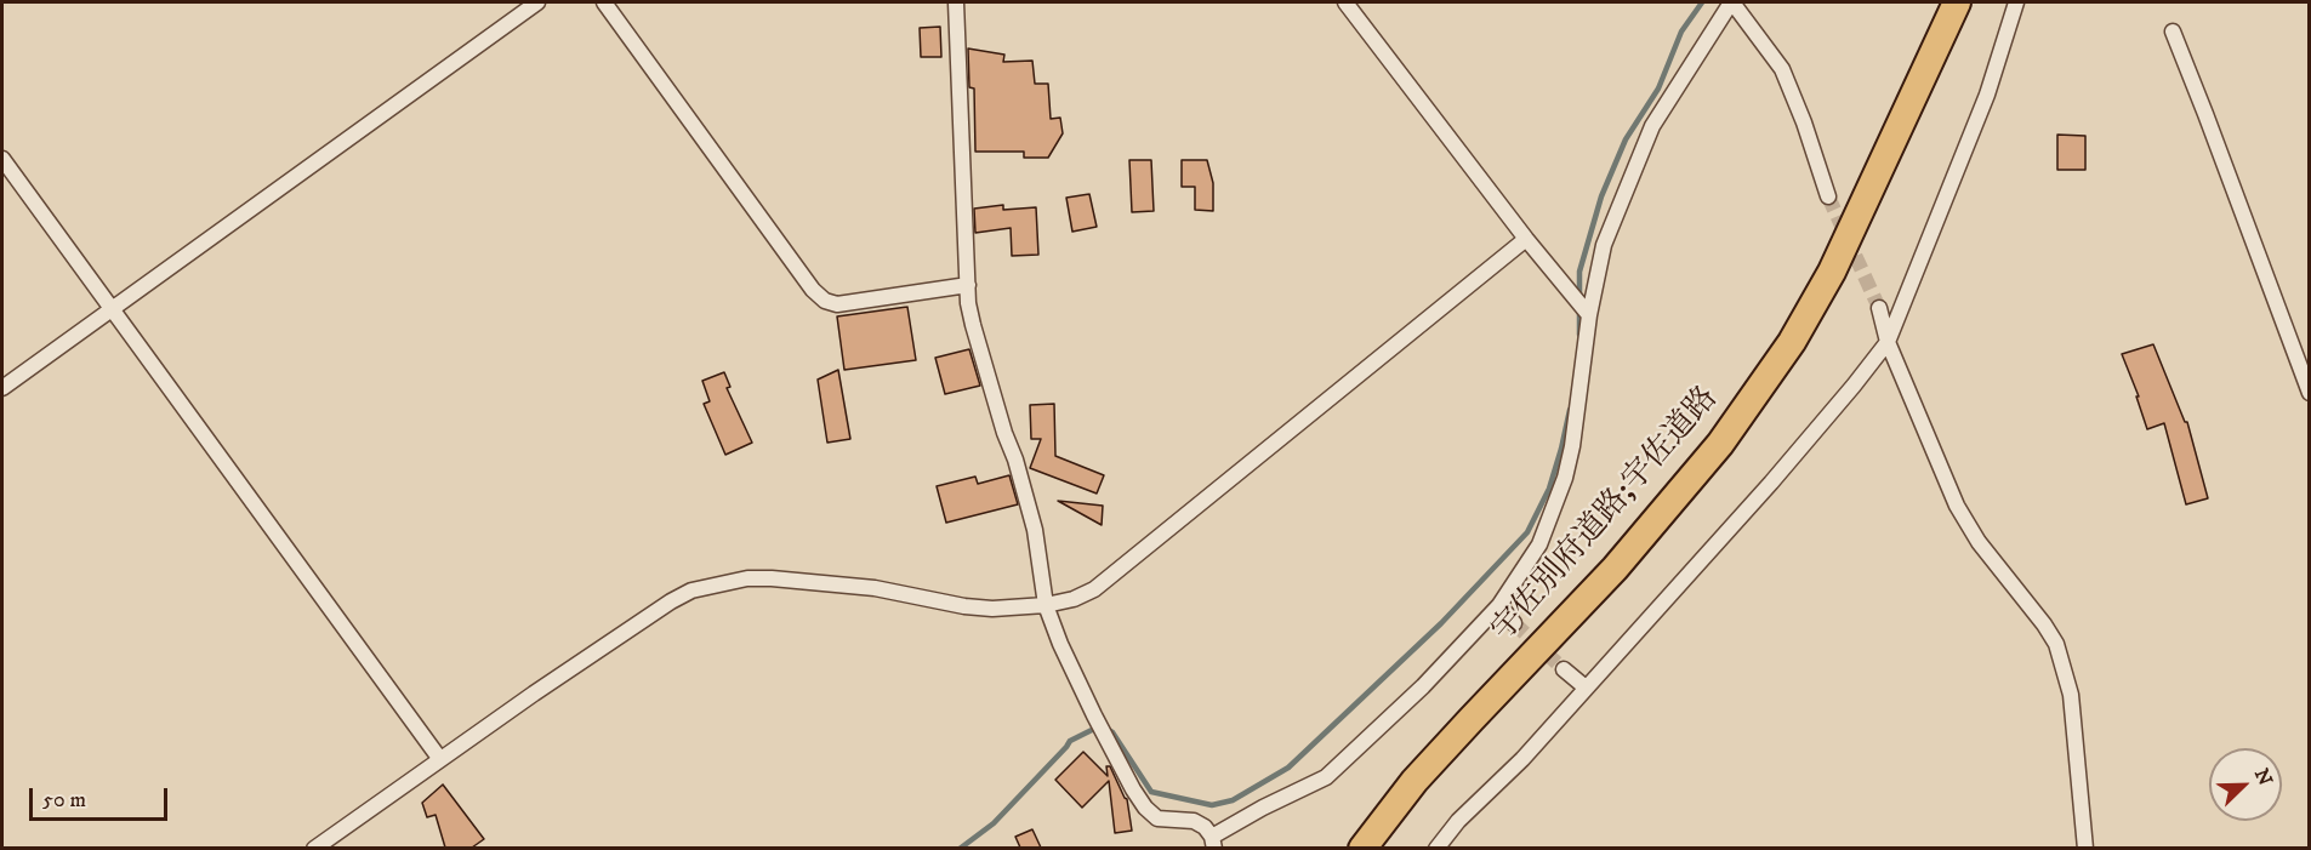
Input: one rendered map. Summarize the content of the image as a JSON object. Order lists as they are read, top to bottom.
{
  "streets": {
    "highway": ["宇佐別府道路;宇佐道路"]
  },
  "scale_bar": "50 m",
  "north": "top right"
}
